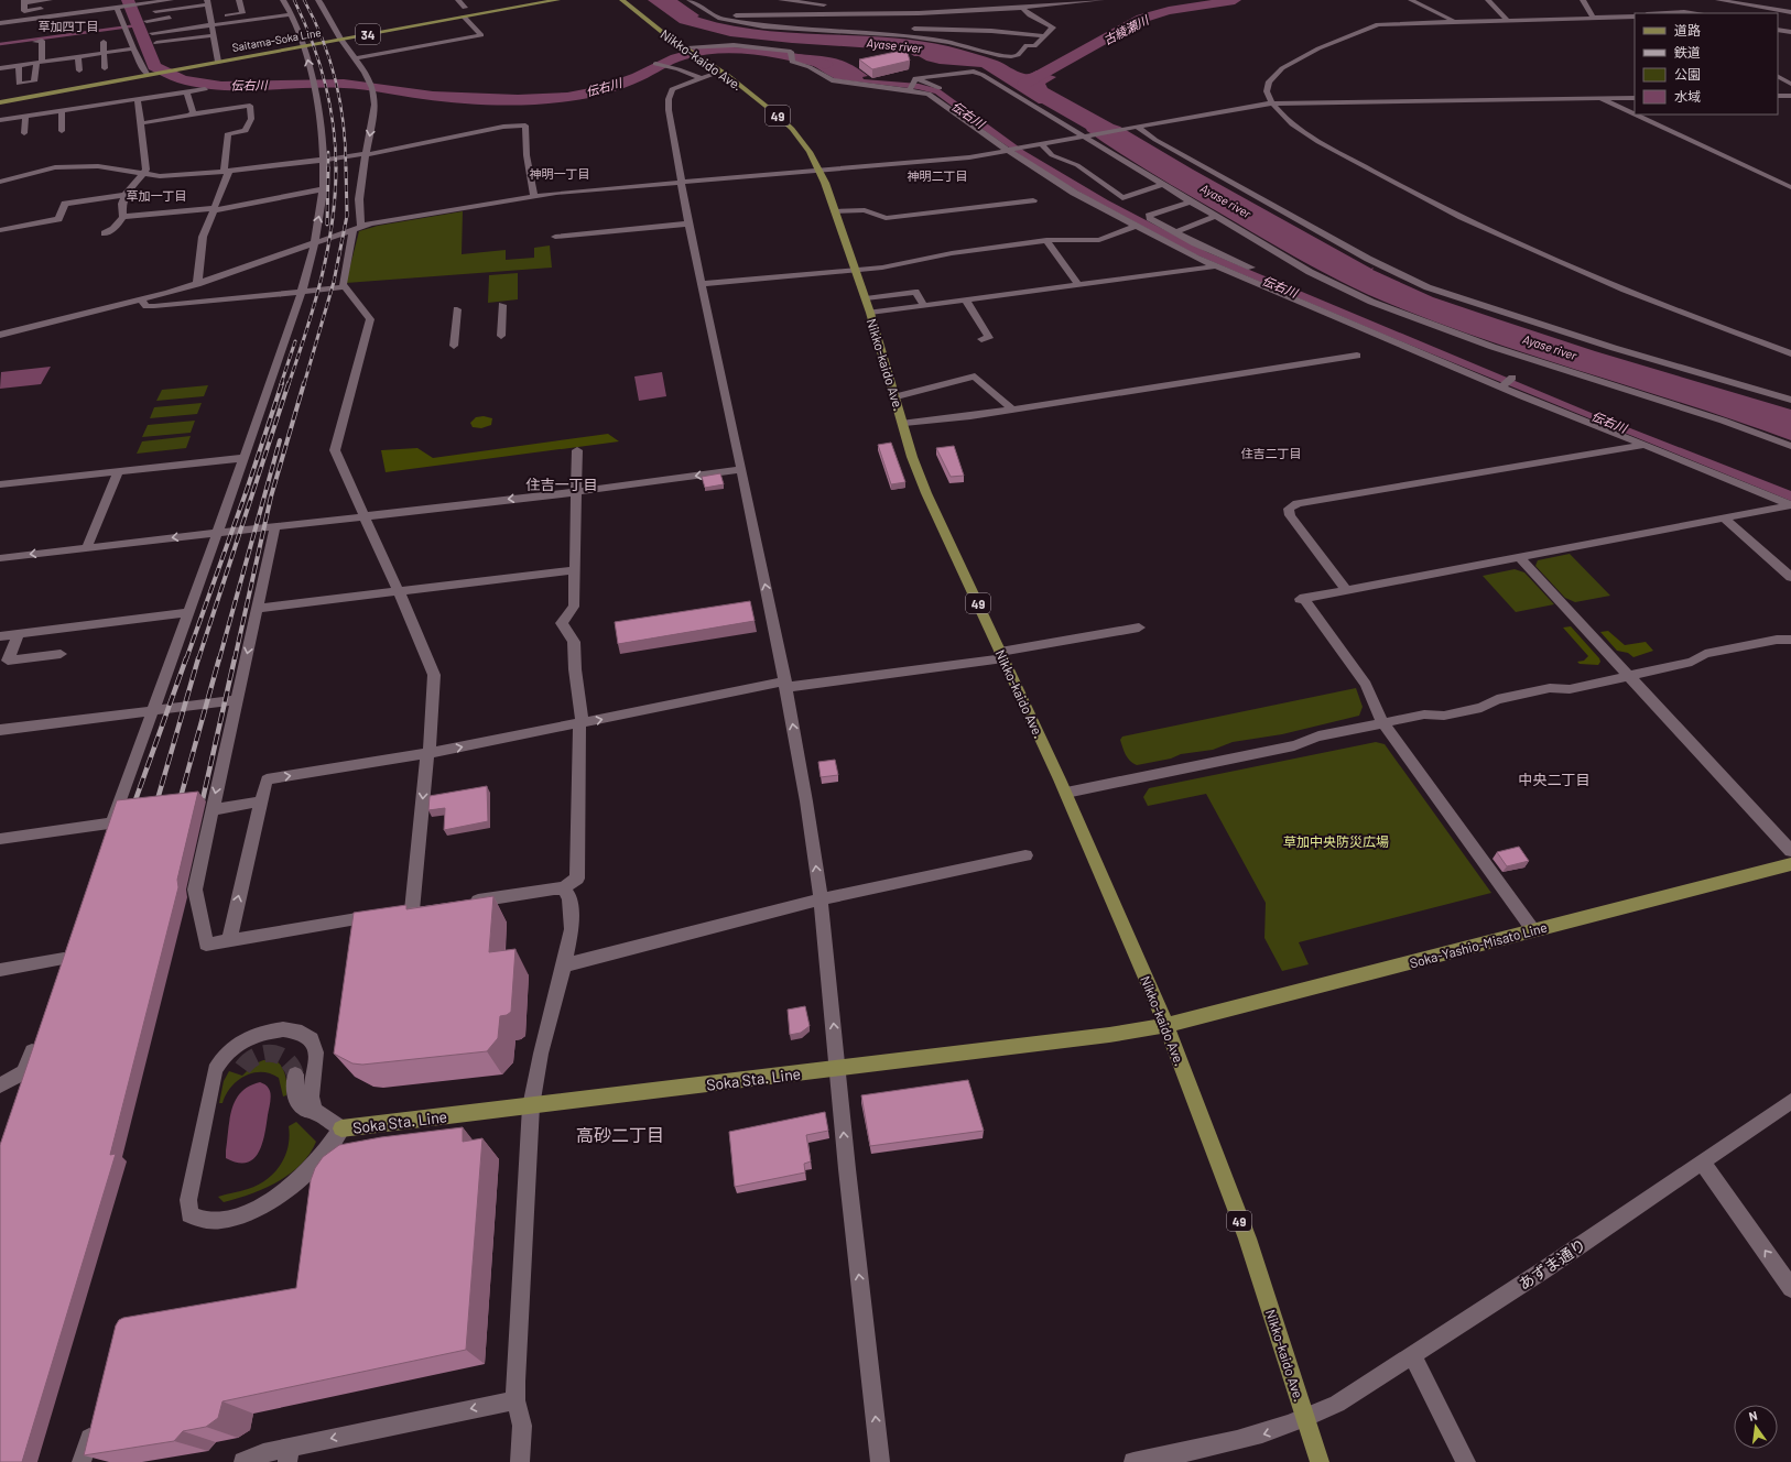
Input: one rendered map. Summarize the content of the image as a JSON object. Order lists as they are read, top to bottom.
{
  "streets": {
    "main road": [
      "34",
      "Saitama-Soka Line",
      "Nikko-kaido Ave.",
      "49",
      "Soka-Yashio-Misato Line",
      "Soka Sta. Line"
    ],
    "street": ["あずま通り"]
  },
  "crossings": [
    ["Nikko-kaido Ave.", "Soka-Yashio-Misato Line"],
    ["Nikko-kaido Ave.", "Soka Sta. Line"],
    ["Nikko-kaido Ave.", "あずま通り"],
    ["Soka-Yashio-Misato Line", "Soka Sta. Line"]
  ],
  "districts": [
    "草加四丁目",
    "神明一丁目",
    "神明二丁目",
    "草加一丁目",
    "住吉二丁目",
    "住吉一丁目",
    "中央二丁目",
    "高砂二丁目"
  ],
  "water": ["古綾瀬川", "Ayase river", "伝右川"],
  "parks": ["草加中央防災広場"],
  "legend": [
    "道路",
    "鉄道",
    "公園",
    "水域"
  ],
  "north": "top"
}
